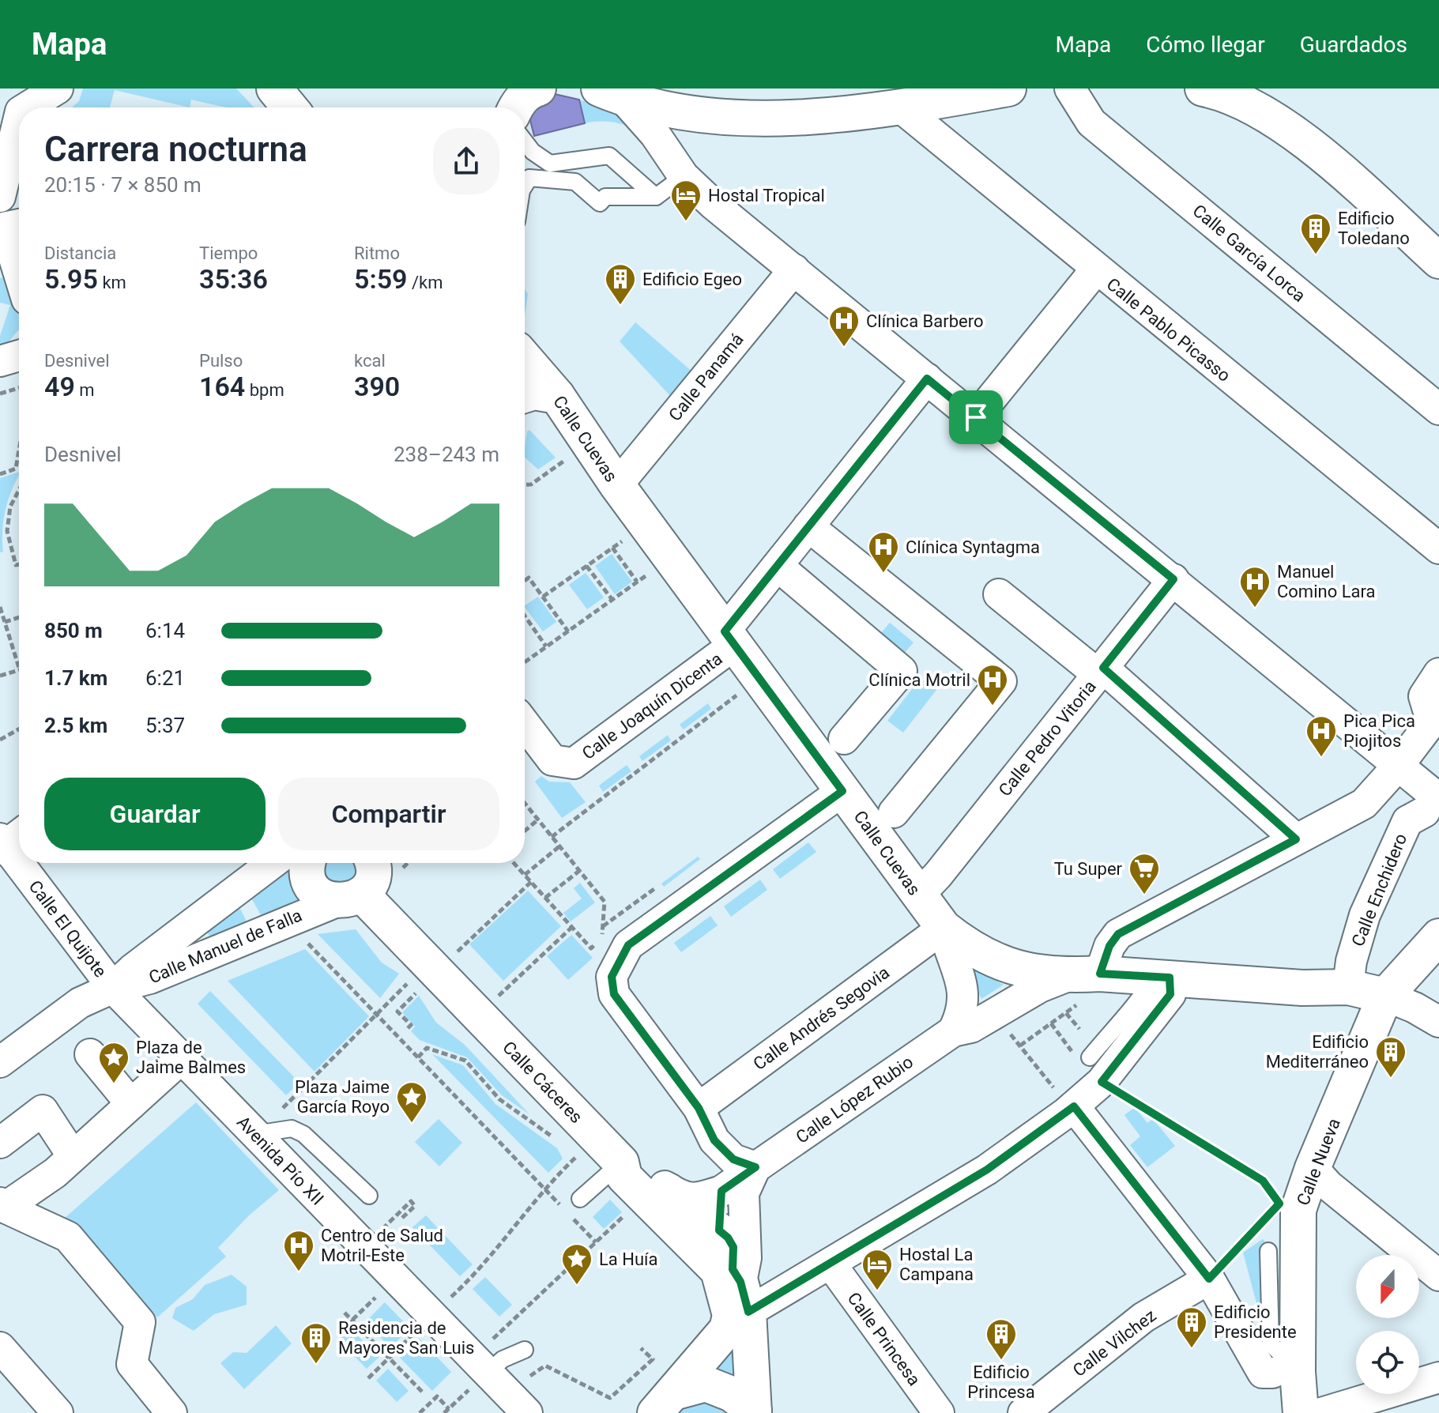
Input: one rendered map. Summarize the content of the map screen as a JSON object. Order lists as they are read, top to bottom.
{
  "streets": {
    "main road": [
      "Calle Cuevas",
      "Calle Cáceres",
      "Calle López Rubio",
      "Calle Nueva"
    ],
    "street": [
      "Calle García Lorca",
      "Calle Pablo Picasso",
      "Calle Panamá",
      "Calle Joaquín Dicenta",
      "Calle Pedro Vitoria",
      "Calle Enchidero",
      "Calle El Quijote",
      "Calle Manuel de Falla",
      "Calle Andrés Segovia",
      "Avenida Pío XII",
      "Calle Princesa",
      "Calle Vilchez"
    ]
  },
  "crossings": [
    ["Calle Panamá", "Calle Cuevas"],
    ["Calle Cuevas", "Calle Joaquín Dicenta"],
    ["Calle Cuevas", "Calle Pedro Vitoria"],
    ["Calle Cuevas", "Calle Andrés Segovia"],
    ["Calle Cuevas", "Calle López Rubio"],
    ["Calle Cuevas", "Calle Nueva"],
    ["Calle El Quijote", "Calle Manuel de Falla"],
    ["Calle El Quijote", "Avenida Pío XII"],
    ["Calle Manuel de Falla", "Calle Cáceres"],
    ["Calle Manuel de Falla", "Avenida Pío XII"],
    ["Calle Cáceres", "Calle López Rubio"]
  ],
  "places": {
    "hotel": ["Hostal Tropical", "Hostal La Campana"],
    "building": [
      "Edificio Toledano",
      "Edificio Egeo",
      "Edificio Mediterráneo",
      "Edificio Presidente",
      "Edificio Princesa",
      "Residencia de Mayores San Luis"
    ],
    "hospital": [
      "Clínica Barbero",
      "Clínica Syntagma",
      "Manuel Comino Lara",
      "Clínica Motril",
      "Pica Pica Piojitos",
      "Centro de Salud Motril-Este"
    ],
    "supermarket": ["Tu Super"],
    "place": ["Plaza de Jaime Balmes", "Plaza Jaime García Royo", "La Huía"]
  },
  "north": "bottom",
  "page": {
    "header": "Mapa",
    "nav": ["Mapa", "Cómo llegar", "Guardados"],
    "heading": ["Carrera nocturna", "20:15 · 7 × 850 m"],
    "stats": [
      ["Distancia", "5.95 km"],
      ["Tiempo", "35:36"],
      ["Ritmo", "5:59 /km"],
      ["Desnivel", "49 m"],
      ["Pulso", "164 bpm"],
      ["kcal", "390"]
    ],
    "chart": ["Desnivel", "238–243 m"],
    "list": [
      {
        "name": "850 m",
        "note": "6:14"
      },
      {
        "name": "1.7 km",
        "note": "6:21"
      },
      {
        "name": "2.5 km",
        "note": "5:37"
      }
    ],
    "buttons": ["Guardar", "Compartir"]
  }
}
